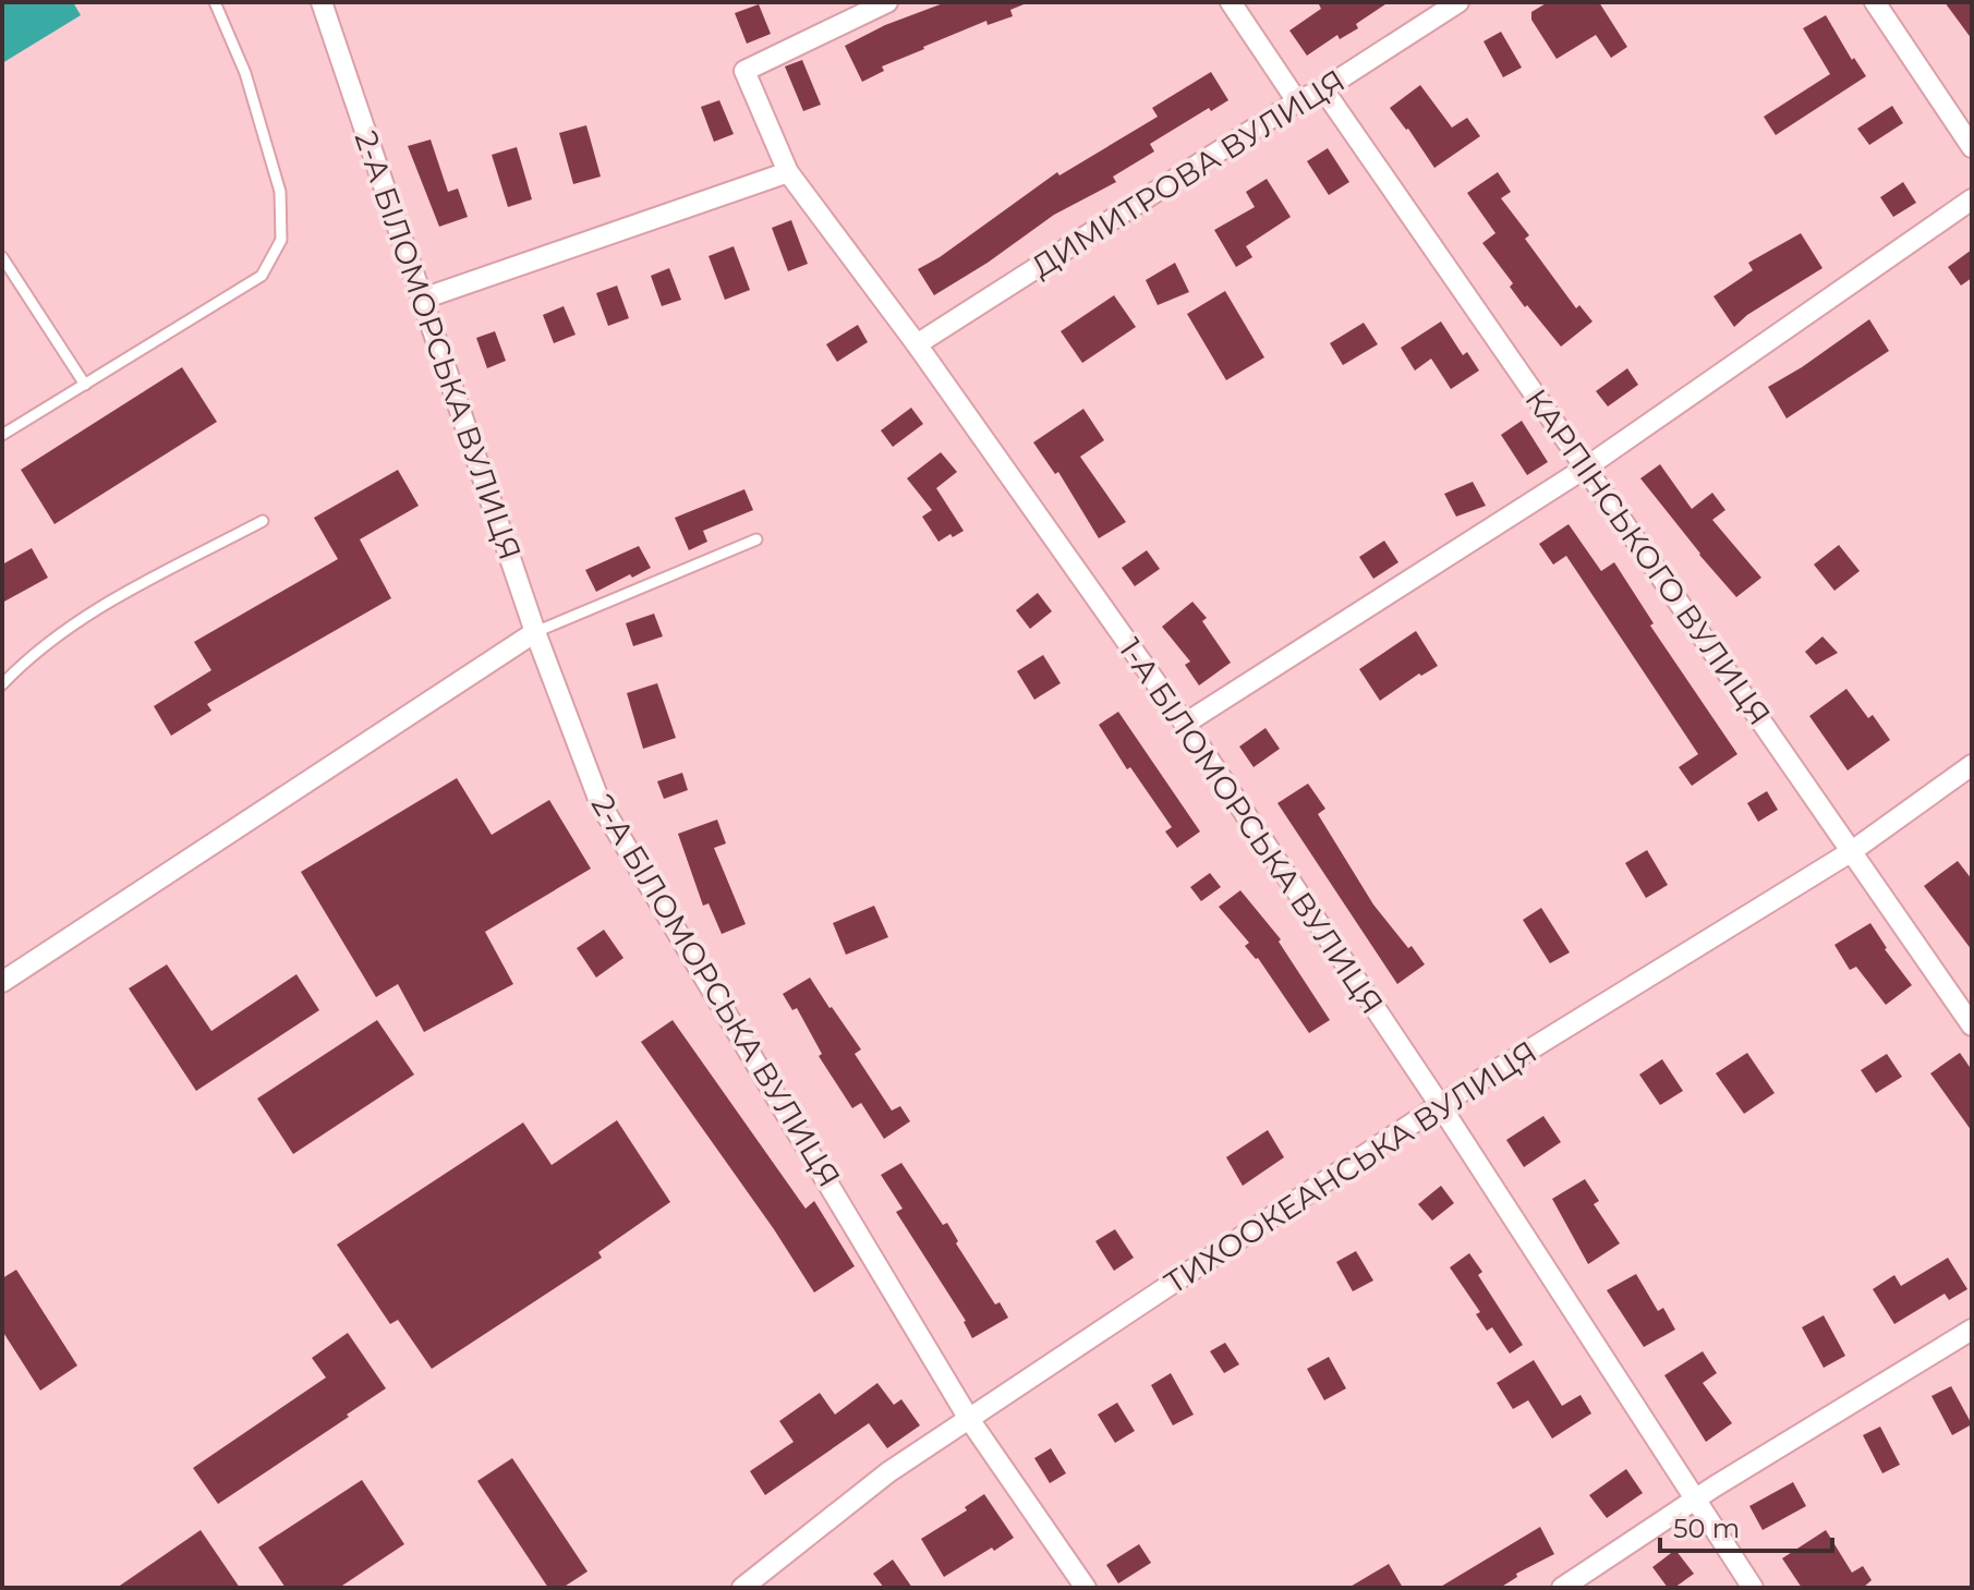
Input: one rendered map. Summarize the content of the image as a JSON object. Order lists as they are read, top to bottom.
{
  "streets": {
    "street": [
      "ДИМИТРОВА ВУЛИЦЯ",
      "2-А БІЛОМОРСЬКА ВУЛИЦЯ",
      "КАРПІНСЬКОГО ВУЛИЦЯ",
      "1-А БІЛОМОРСЬКА ВУЛИЦЯ",
      "ТИХООКЕАНСЬКА ВУЛИЦЯ"
    ]
  },
  "crossings": [
    ["ДИМИТРОВА ВУЛИЦЯ", "КАРПІНСЬКОГО ВУЛИЦЯ"],
    ["ДИМИТРОВА ВУЛИЦЯ", "1-А БІЛОМОРСЬКА ВУЛИЦЯ"],
    ["2-А БІЛОМОРСЬКА ВУЛИЦЯ", "ТИХООКЕАНСЬКА ВУЛИЦЯ"],
    ["КАРПІНСЬКОГО ВУЛИЦЯ", "ТИХООКЕАНСЬКА ВУЛИЦЯ"],
    ["1-А БІЛОМОРСЬКА ВУЛИЦЯ", "ТИХООКЕАНСЬКА ВУЛИЦЯ"]
  ],
  "scale_bar": "50 m"
}
